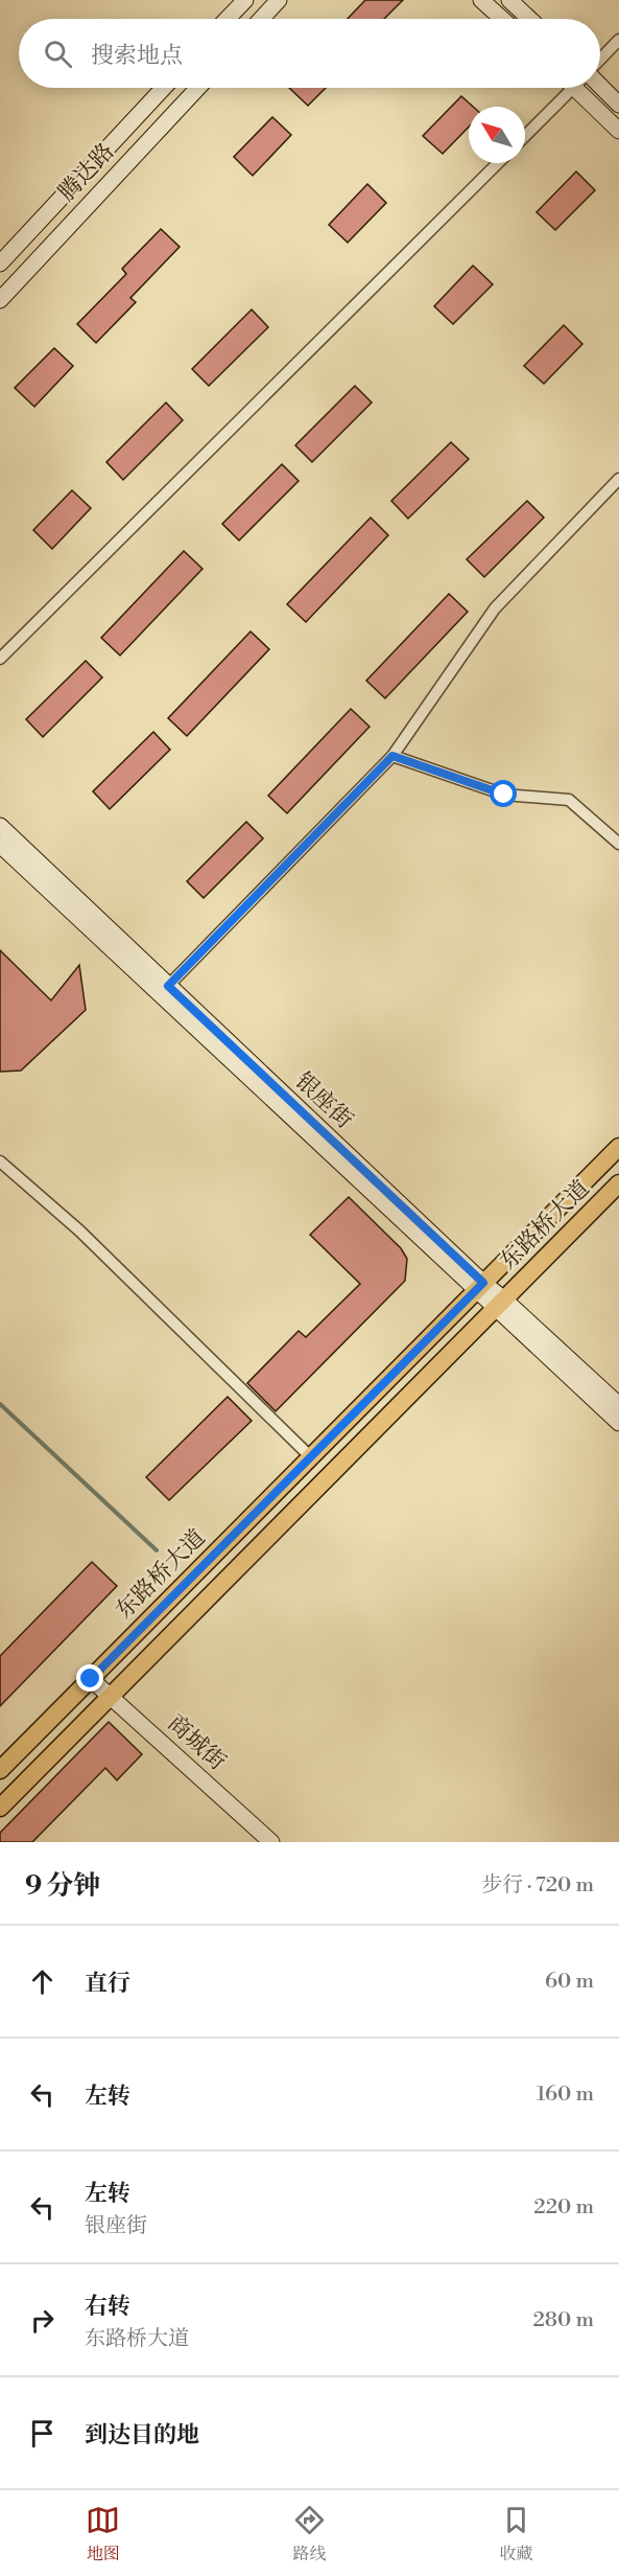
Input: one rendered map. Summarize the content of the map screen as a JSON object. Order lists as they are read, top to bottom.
{
  "streets": {
    "main road": [
      "腾达路",
      "银座街",
      "东路桥大道",
      "商城街"
    ]
  },
  "crossings": [
    ["银座街", "东路桥大道"],
    ["东路桥大道", "商城街"]
  ],
  "north": "top left",
  "page": {
    "search": "搜索地点",
    "heading": ["9 分钟", "步行 · 720 m"],
    "list": [
      ["直行", "60 m"],
      ["左转", "160 m"],
      ["左转", "银座街", "220 m"],
      ["右转", "东路桥大道", "280 m"],
      "到达目的地"
    ],
    "nav": ["地图", "路线", "收藏"]
  }
}
